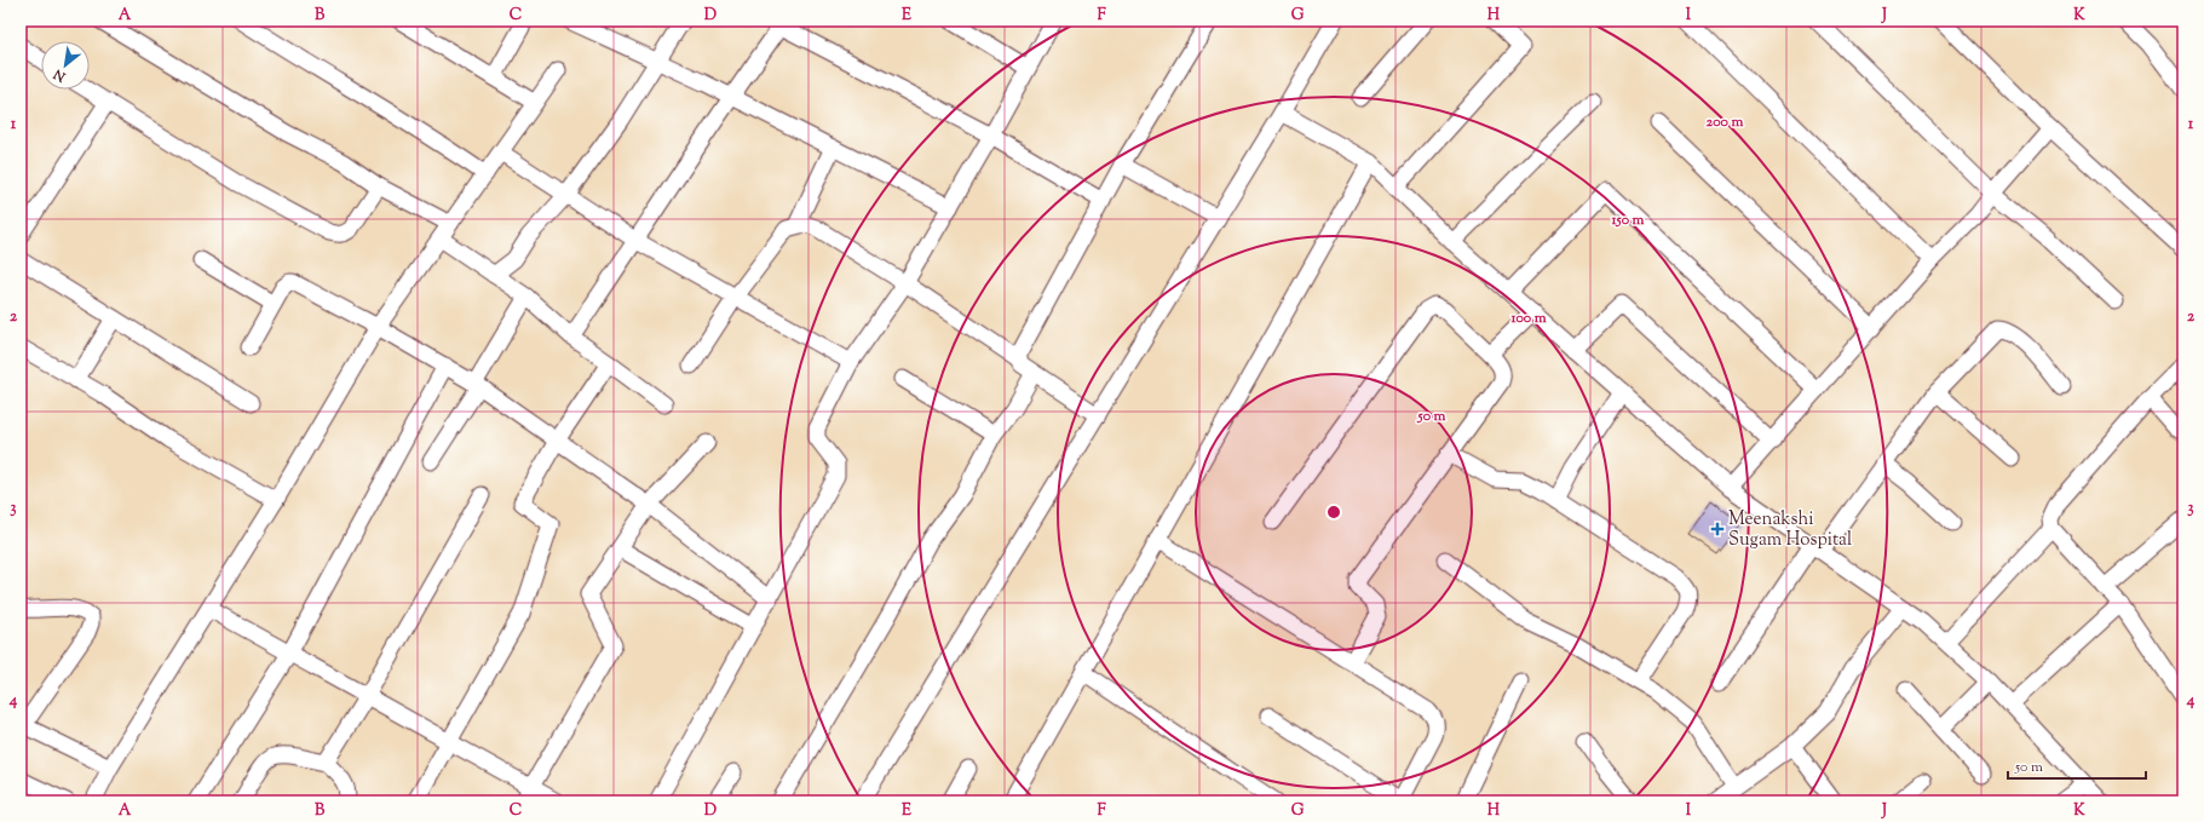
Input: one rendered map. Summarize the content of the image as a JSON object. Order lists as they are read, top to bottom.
{
  "places": {
    "health": ["Meenakshi Sugam Hospital"]
  },
  "scale_bar": "50 m",
  "north": "bottom left",
  "grid": {
    "columns": [
      "A",
      "B",
      "C",
      "D",
      "E",
      "F",
      "G",
      "H",
      "I",
      "J",
      "K"
    ],
    "rows": [
      "1",
      "2",
      "3",
      "4"
    ]
  },
  "rings": [
    "200 m",
    "150 m",
    "100 m",
    "50 m"
  ]
}
